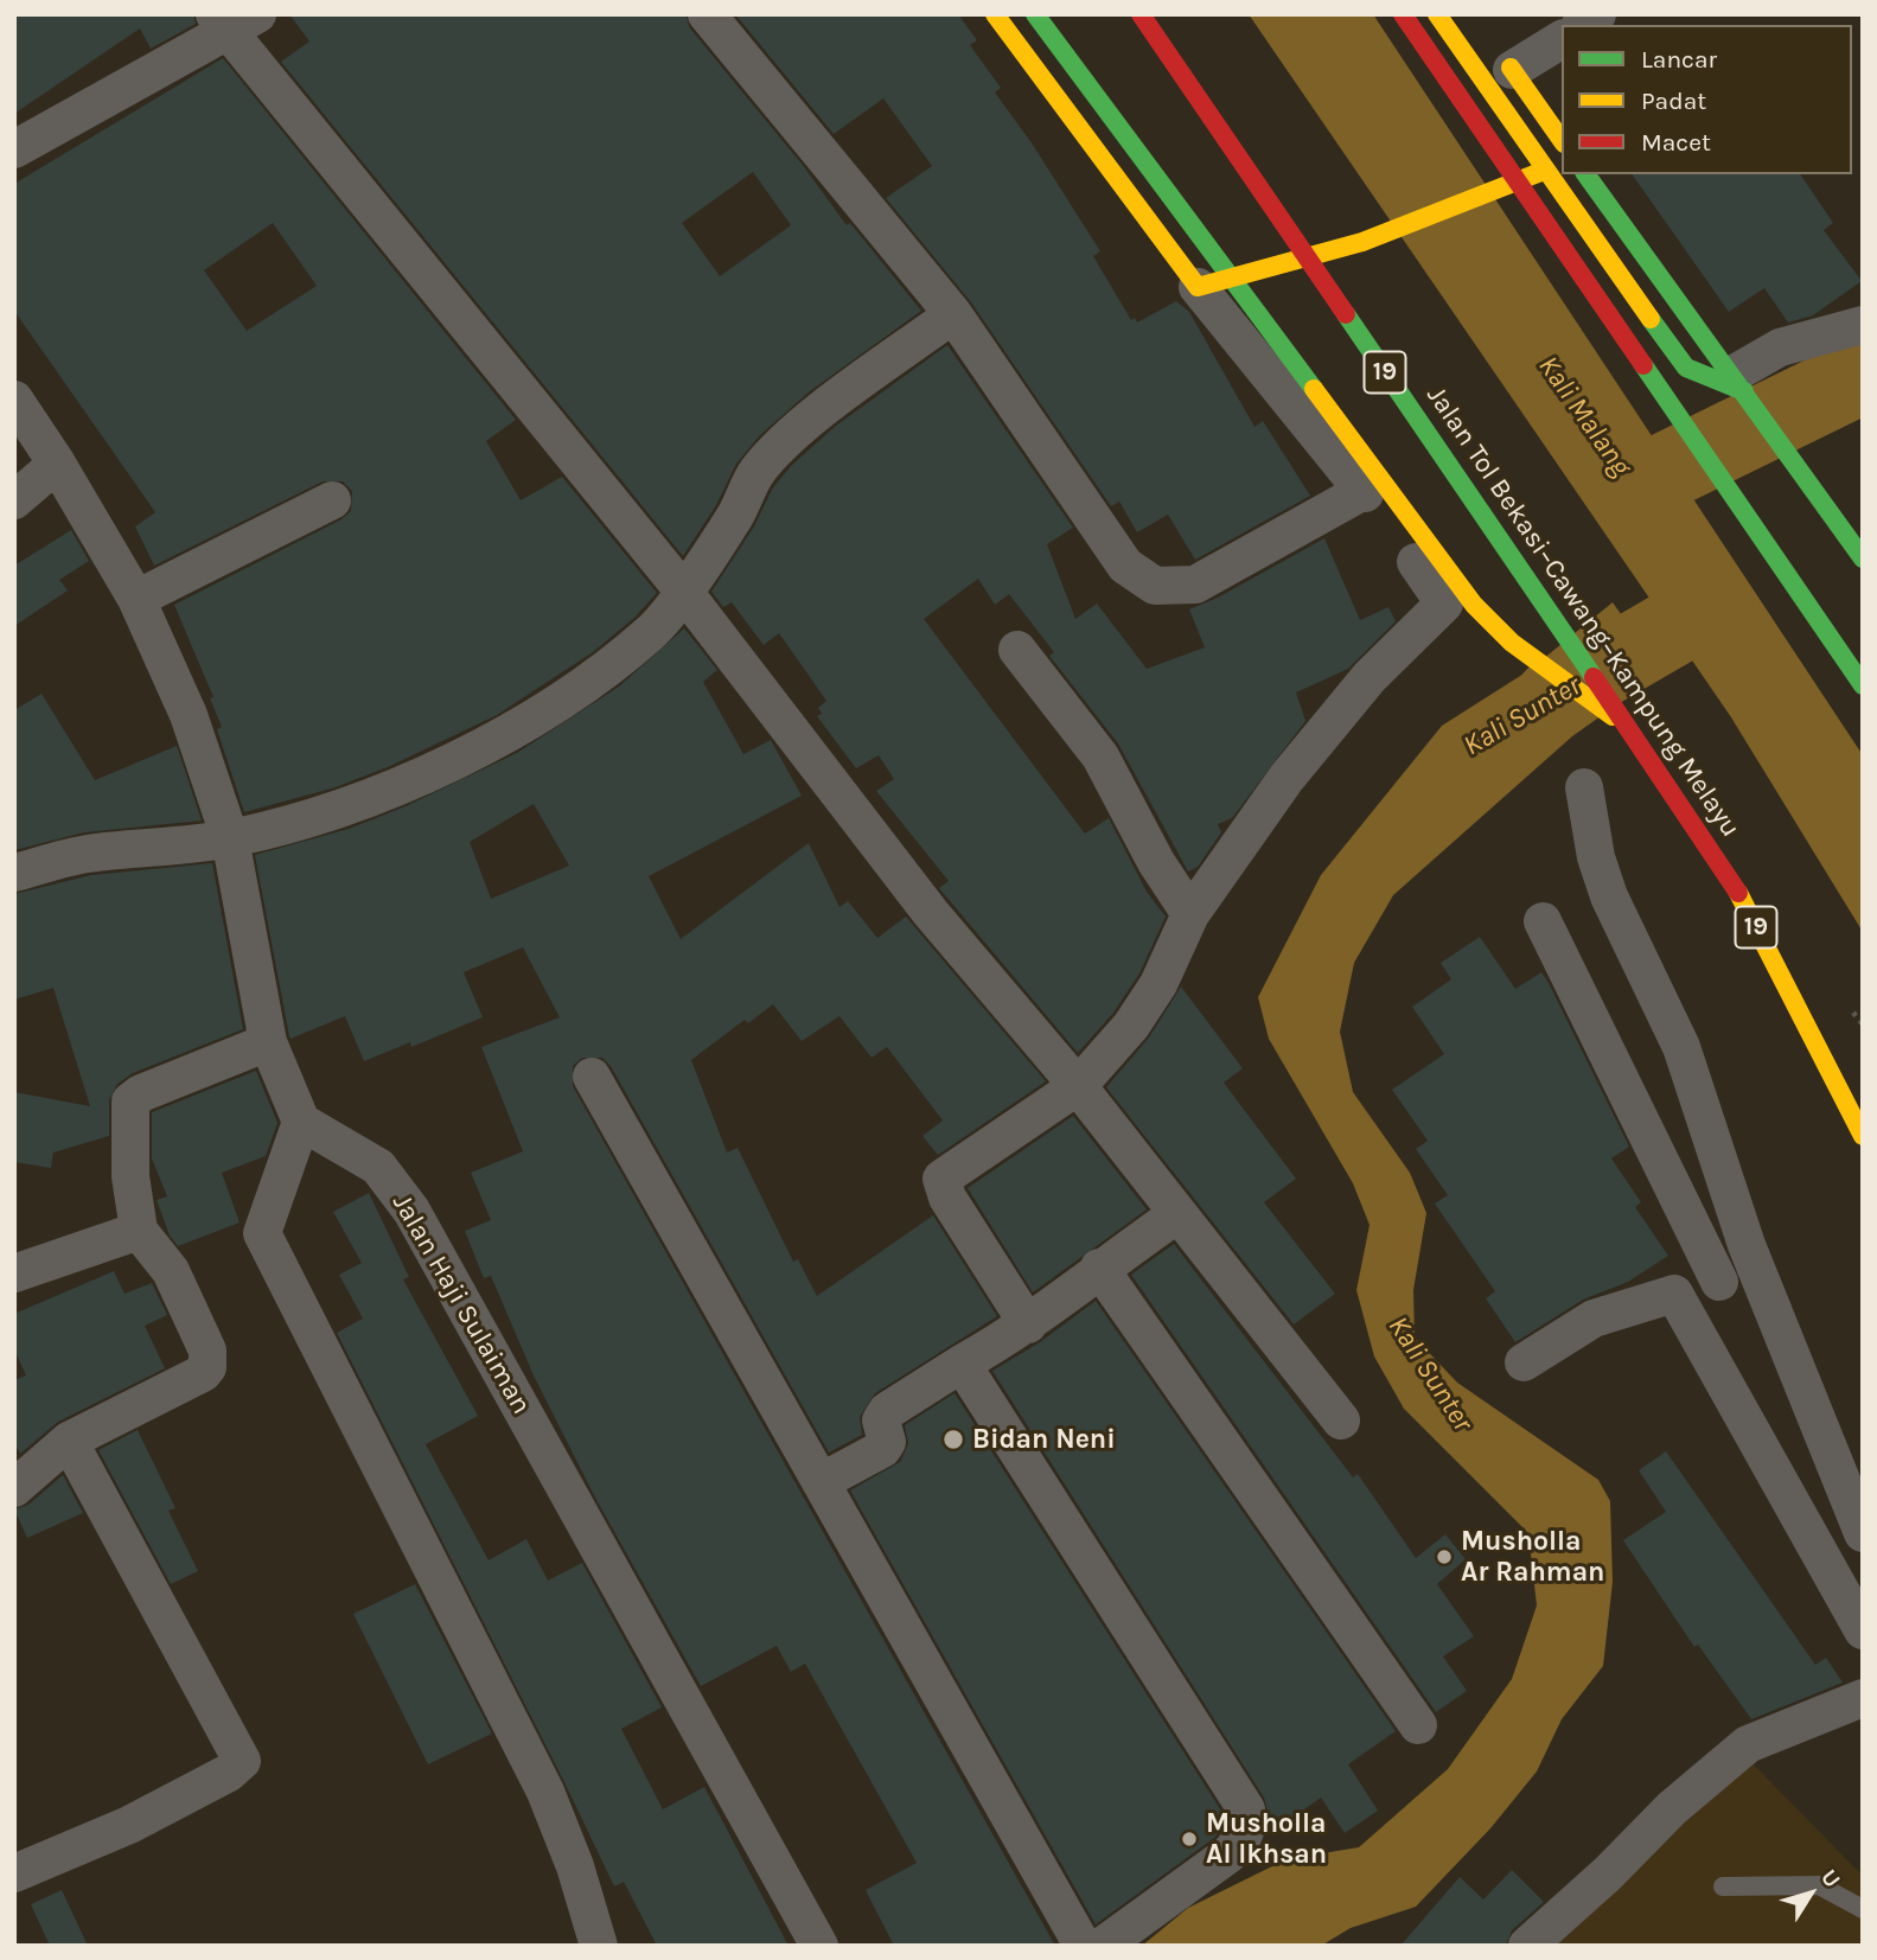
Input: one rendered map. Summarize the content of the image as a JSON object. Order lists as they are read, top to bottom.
{
  "streets": {
    "main road": ["19", "Jalan Tol Bekasi–Cawang–Kampung Melayu"],
    "street": ["Jalan Haji Sulaiman"]
  },
  "water": ["Kali Malang", "Kali Sunter"],
  "places": ["Bidan Neni", "Musholla Ar Rahman", "Musholla Al Ikhsan"],
  "legend": ["Lancar", "Padat", "Macet"],
  "north": "top right"
}
